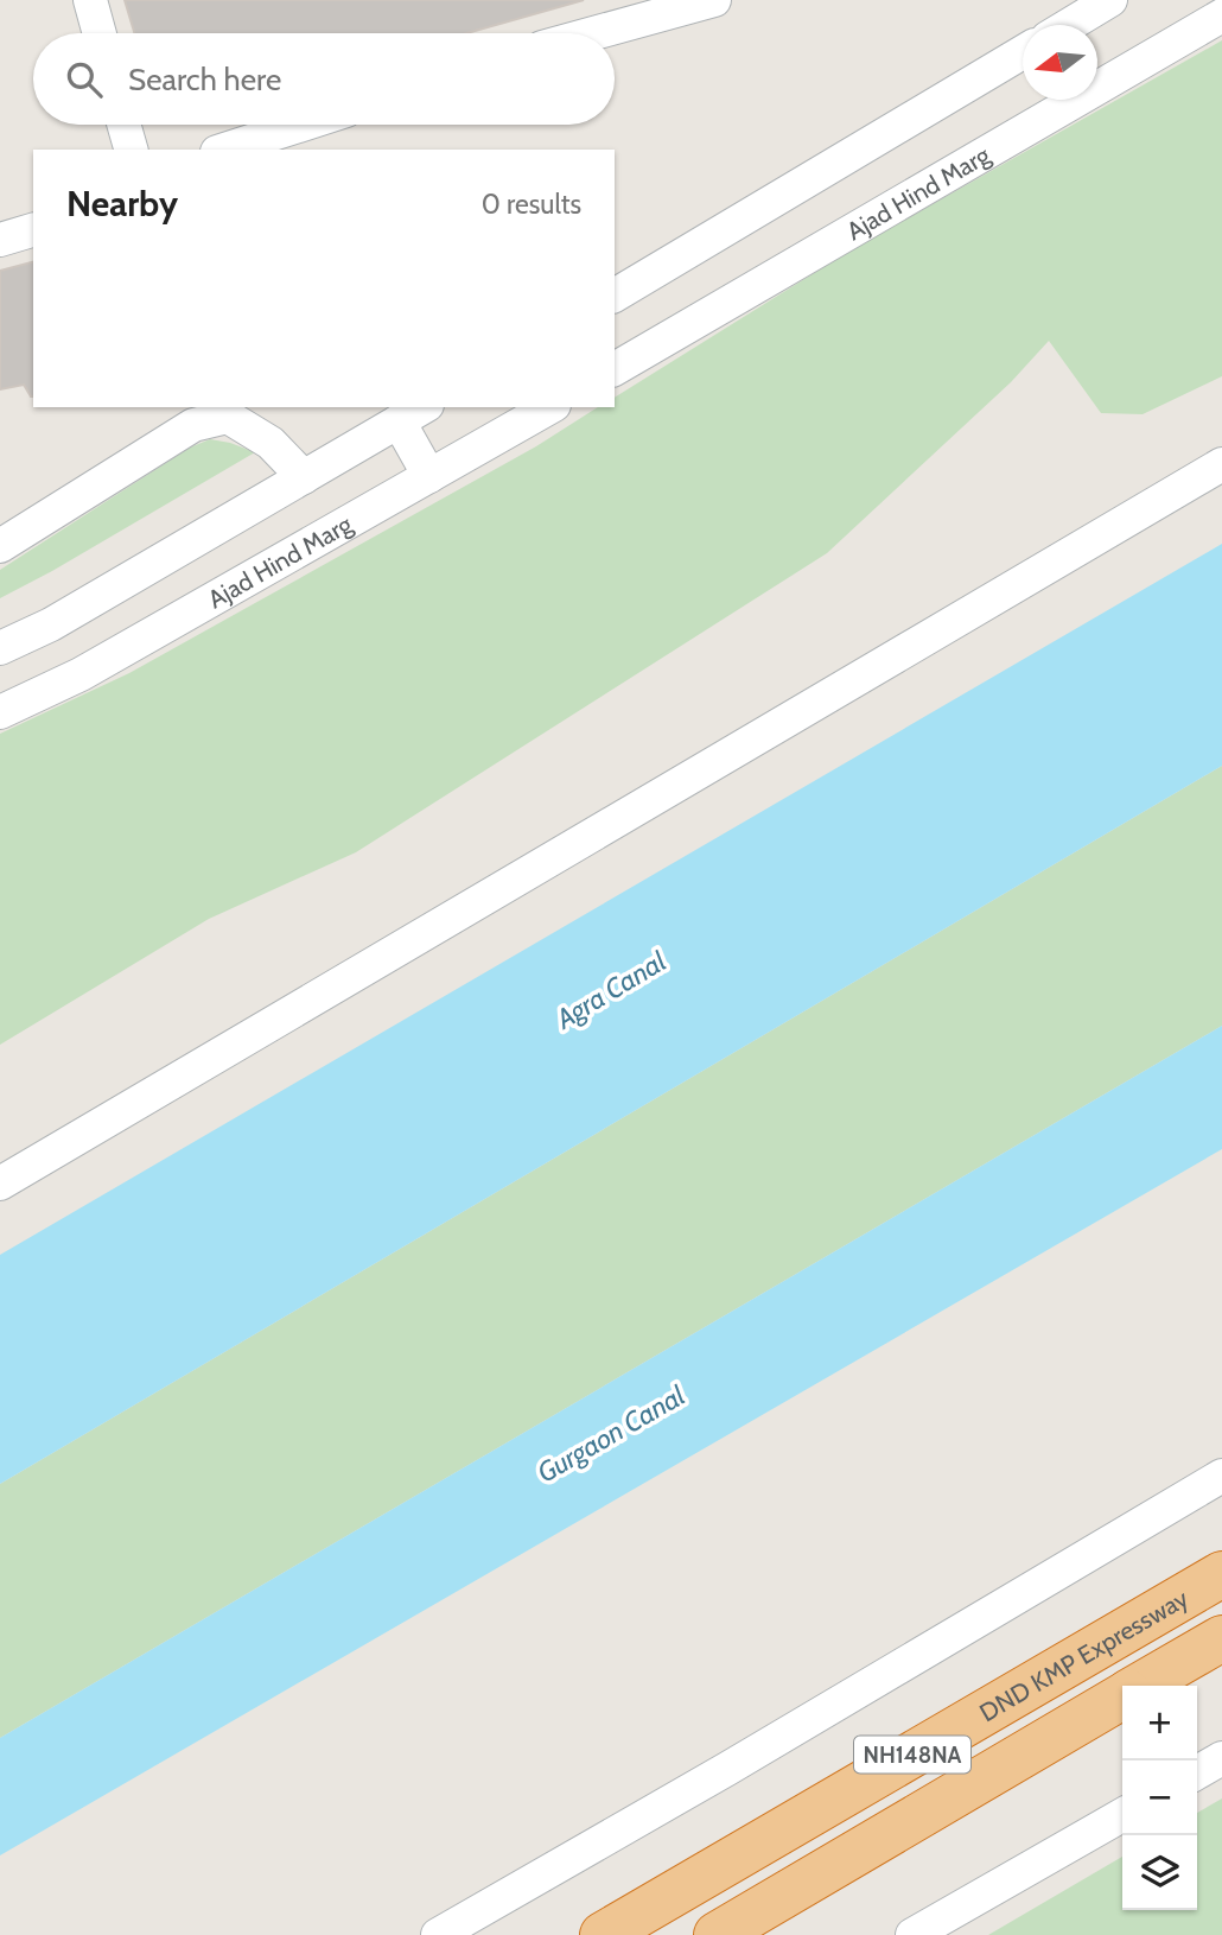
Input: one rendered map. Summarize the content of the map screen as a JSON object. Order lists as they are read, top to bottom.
{
  "streets": {
    "highway": ["DND KMP Expressway", "NH148NA"],
    "street": ["Ajad Hind Marg"]
  },
  "water": ["Agra Canal", "Gurgaon Canal"],
  "north": "left",
  "page": {
    "search": "Search here",
    "heading": ["Nearby", "0 results"],
    "map_buttons": ["+", "−"]
  }
}
